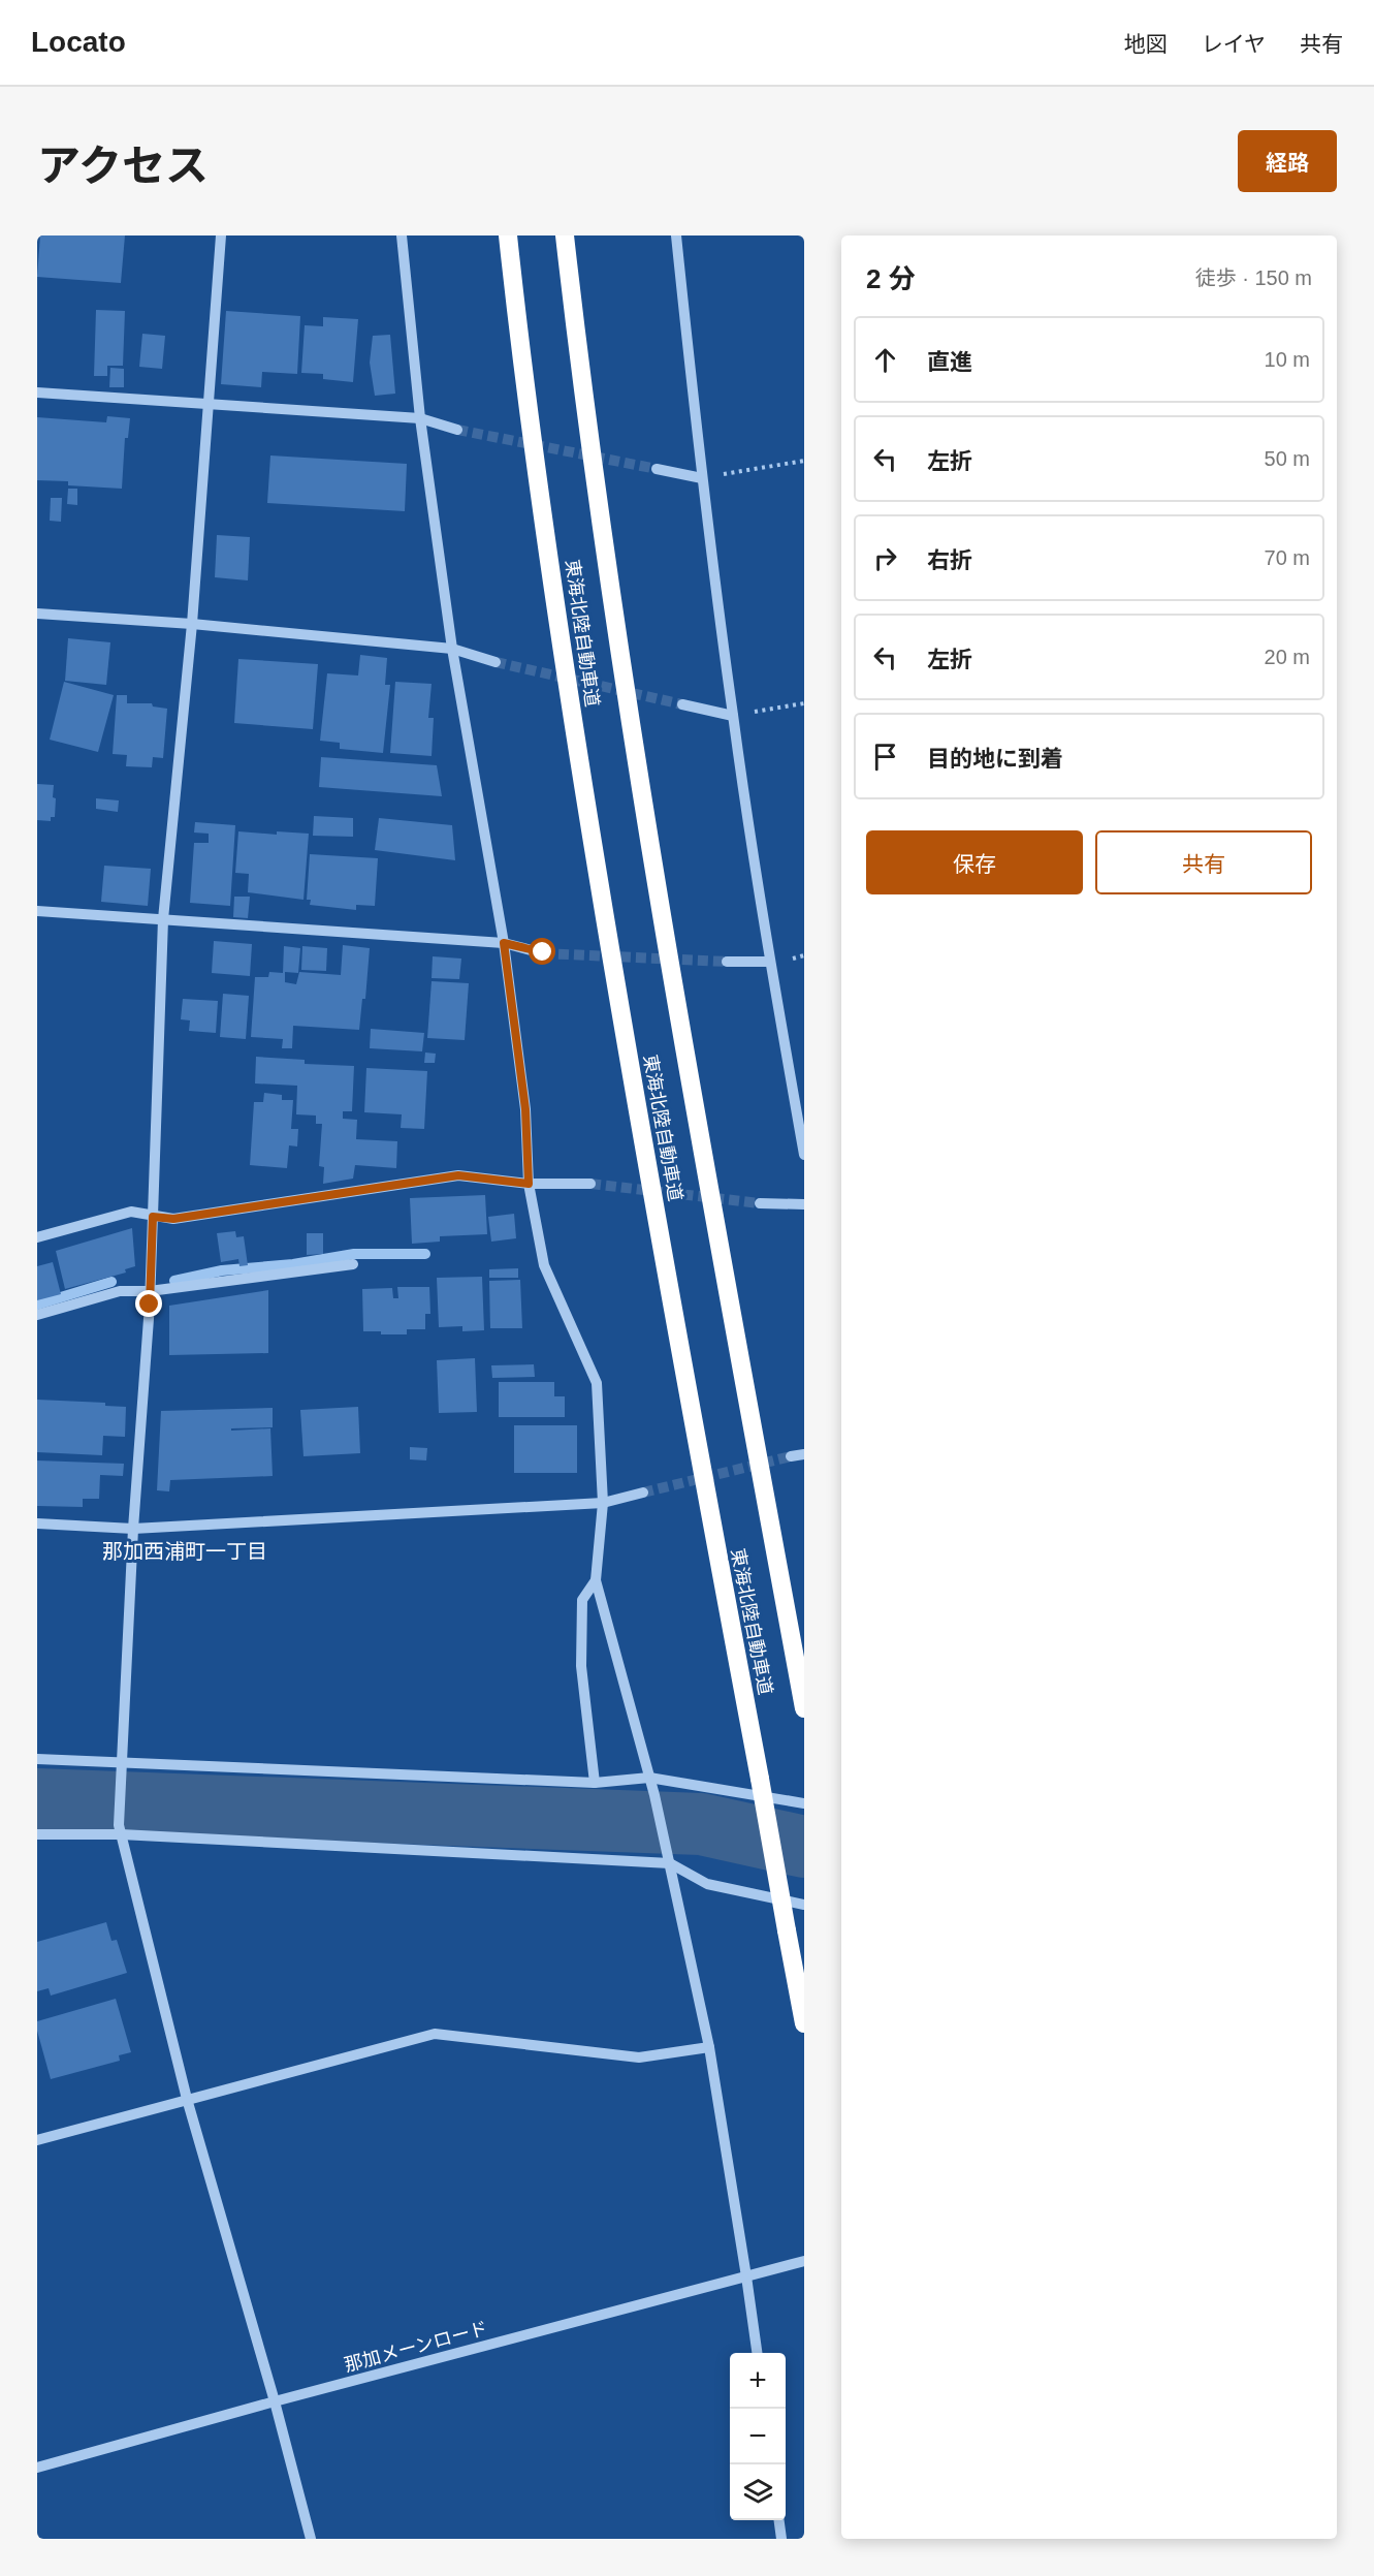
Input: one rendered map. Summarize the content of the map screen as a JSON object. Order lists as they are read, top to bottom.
{
  "streets": {
    "highway": ["東海北陸自動車道"],
    "street": ["那加メーンロード"]
  },
  "districts": ["那加西浦町一丁目"],
  "page": {
    "header": "Locato",
    "nav": ["地図", "レイヤ", "共有"],
    "title": "アクセス",
    "buttons": [
      "経路",
      ["保存", "共有"]
    ],
    "heading": ["2 分", "徒歩 · 150 m"],
    "list": [
      ["直進", "10 m"],
      ["左折", "50 m"],
      ["右折", "70 m"],
      ["左折", "20 m"],
      "目的地に到着"
    ],
    "map_buttons": ["+", "−"]
  }
}
